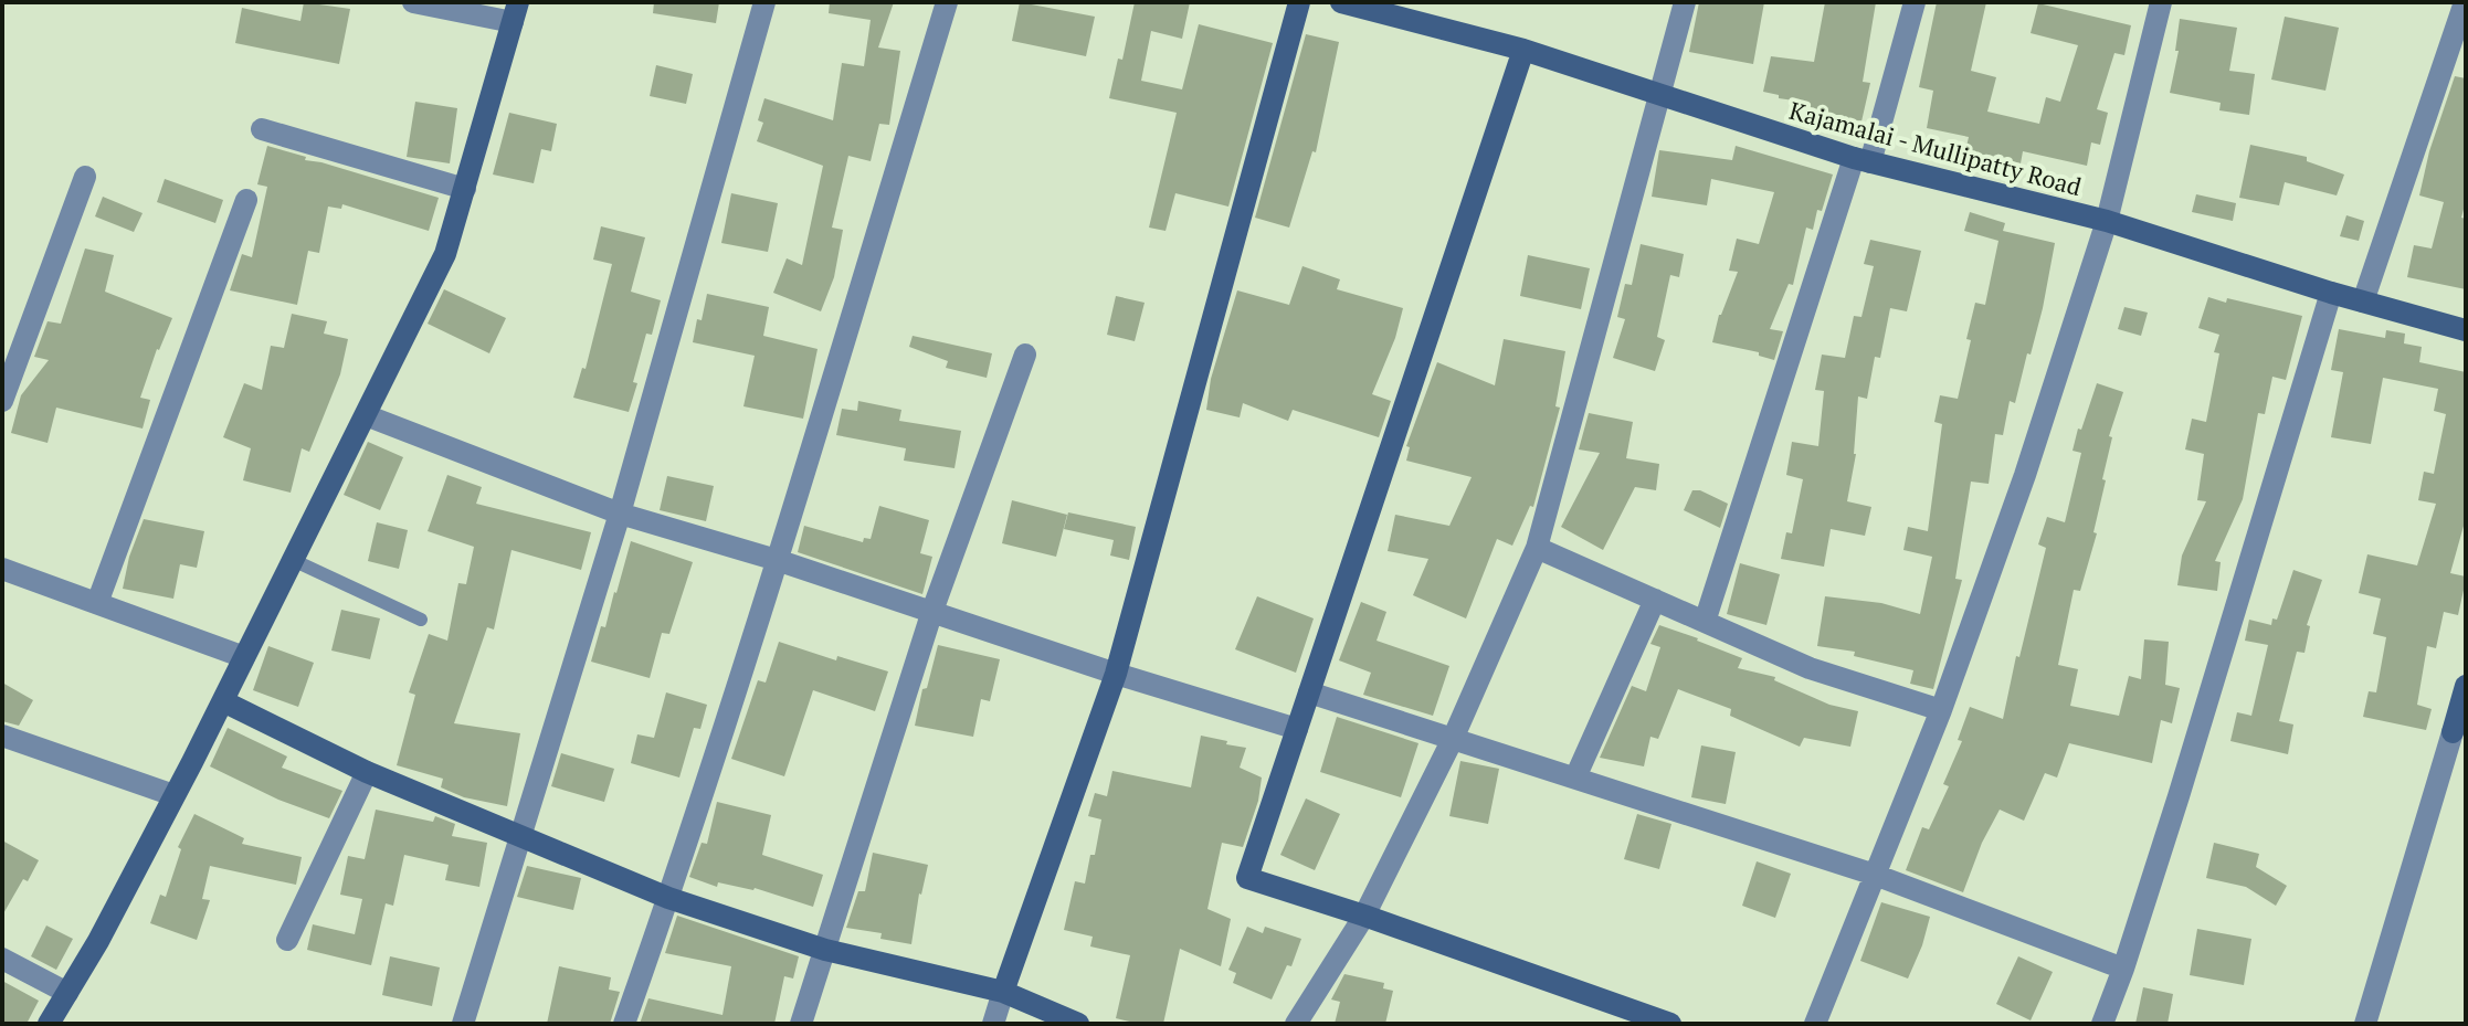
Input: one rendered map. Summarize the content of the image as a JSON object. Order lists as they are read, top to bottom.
{
  "streets": {
    "street": ["Kajamalai - Mullipatty Road"]
  }
}
